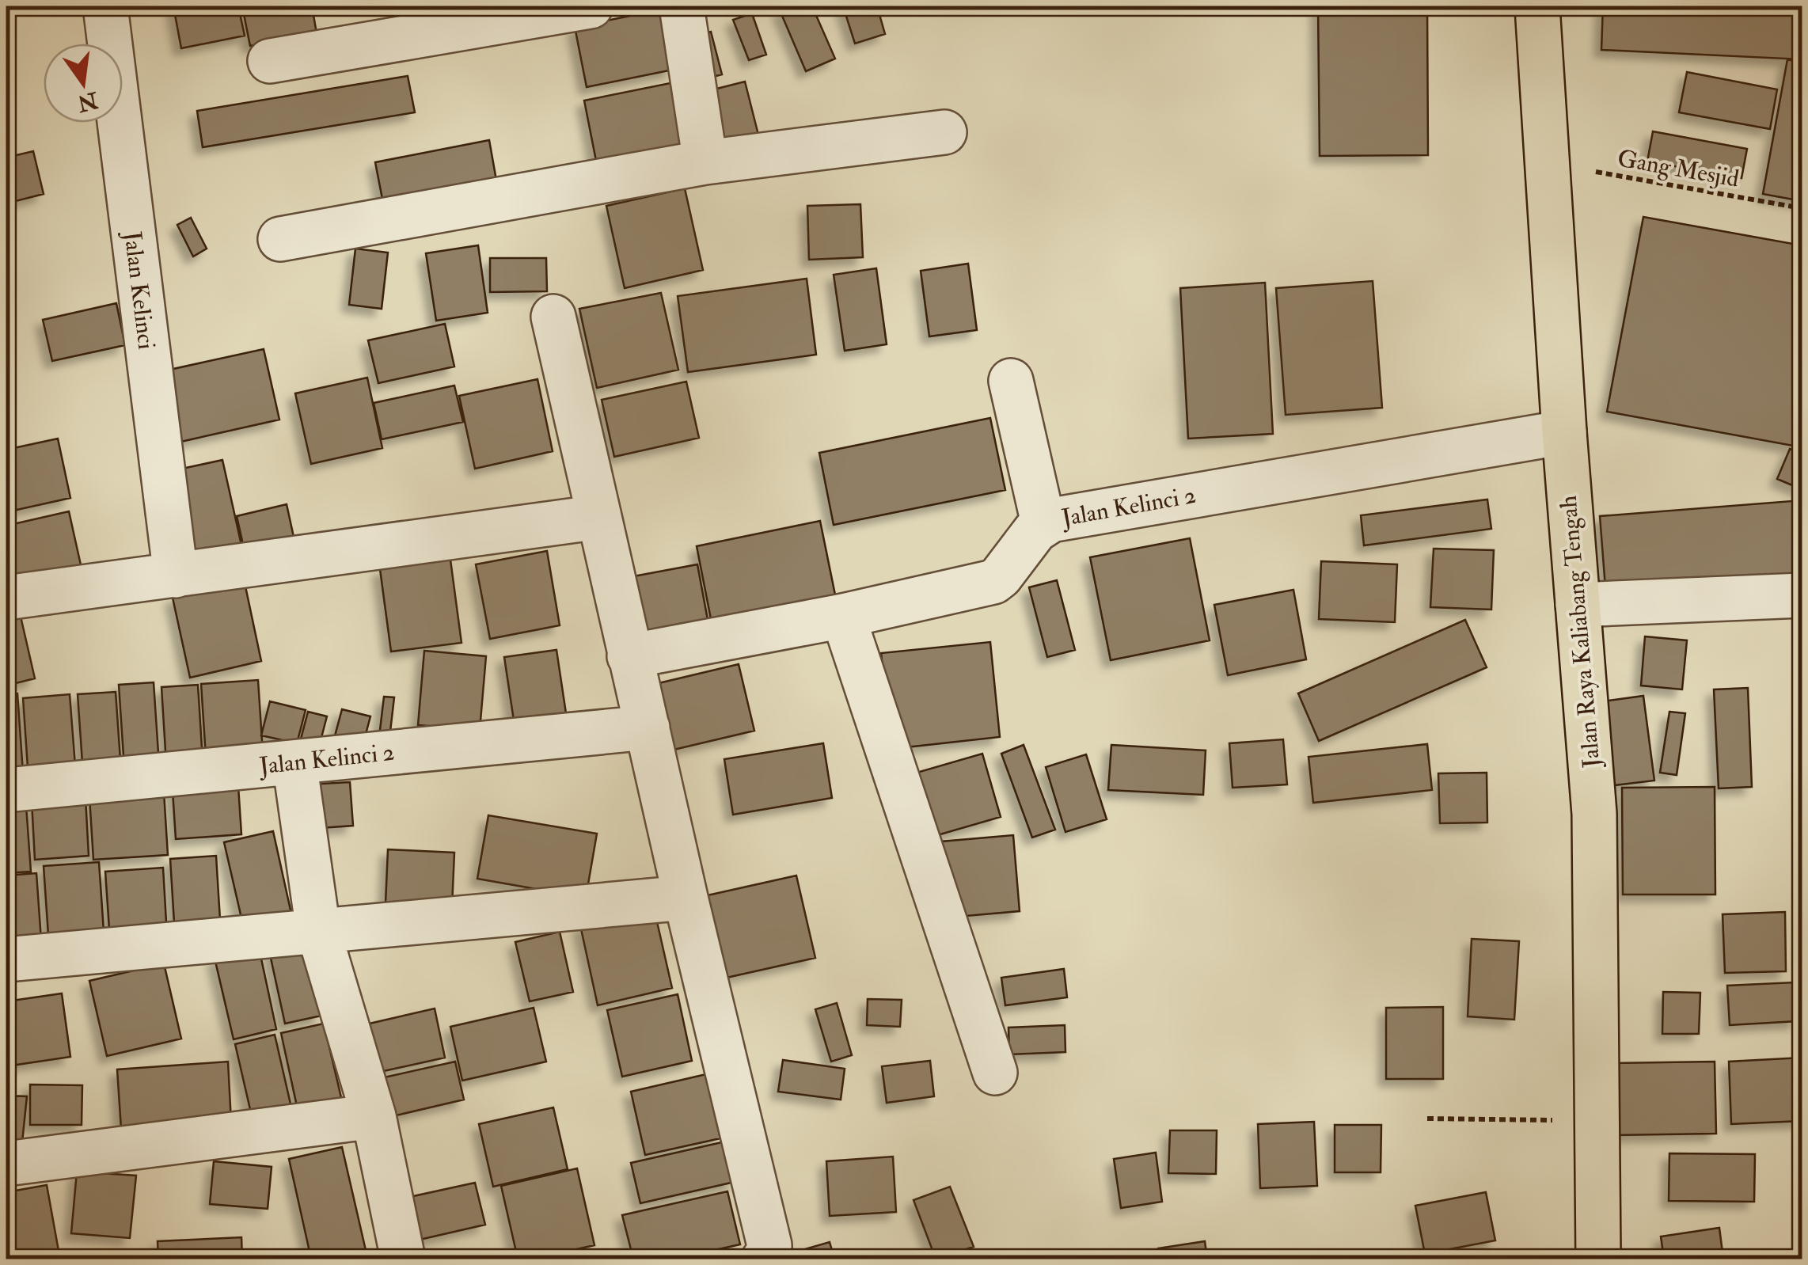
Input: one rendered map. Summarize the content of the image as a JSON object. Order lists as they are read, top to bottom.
{
  "streets": {
    "main road": ["Jalan Raya Kaliabang Tengah"],
    "street": ["Jalan Kelinci", "Jalan Kelinci 2"],
    "path": ["Gang Mesjid"]
  },
  "crossings": [
    ["Gang Mesjid", "Jalan Raya Kaliabang Tengah"],
    ["Jalan Kelinci 2", "Jalan Raya Kaliabang Tengah"]
  ],
  "north": "bottom"
}
